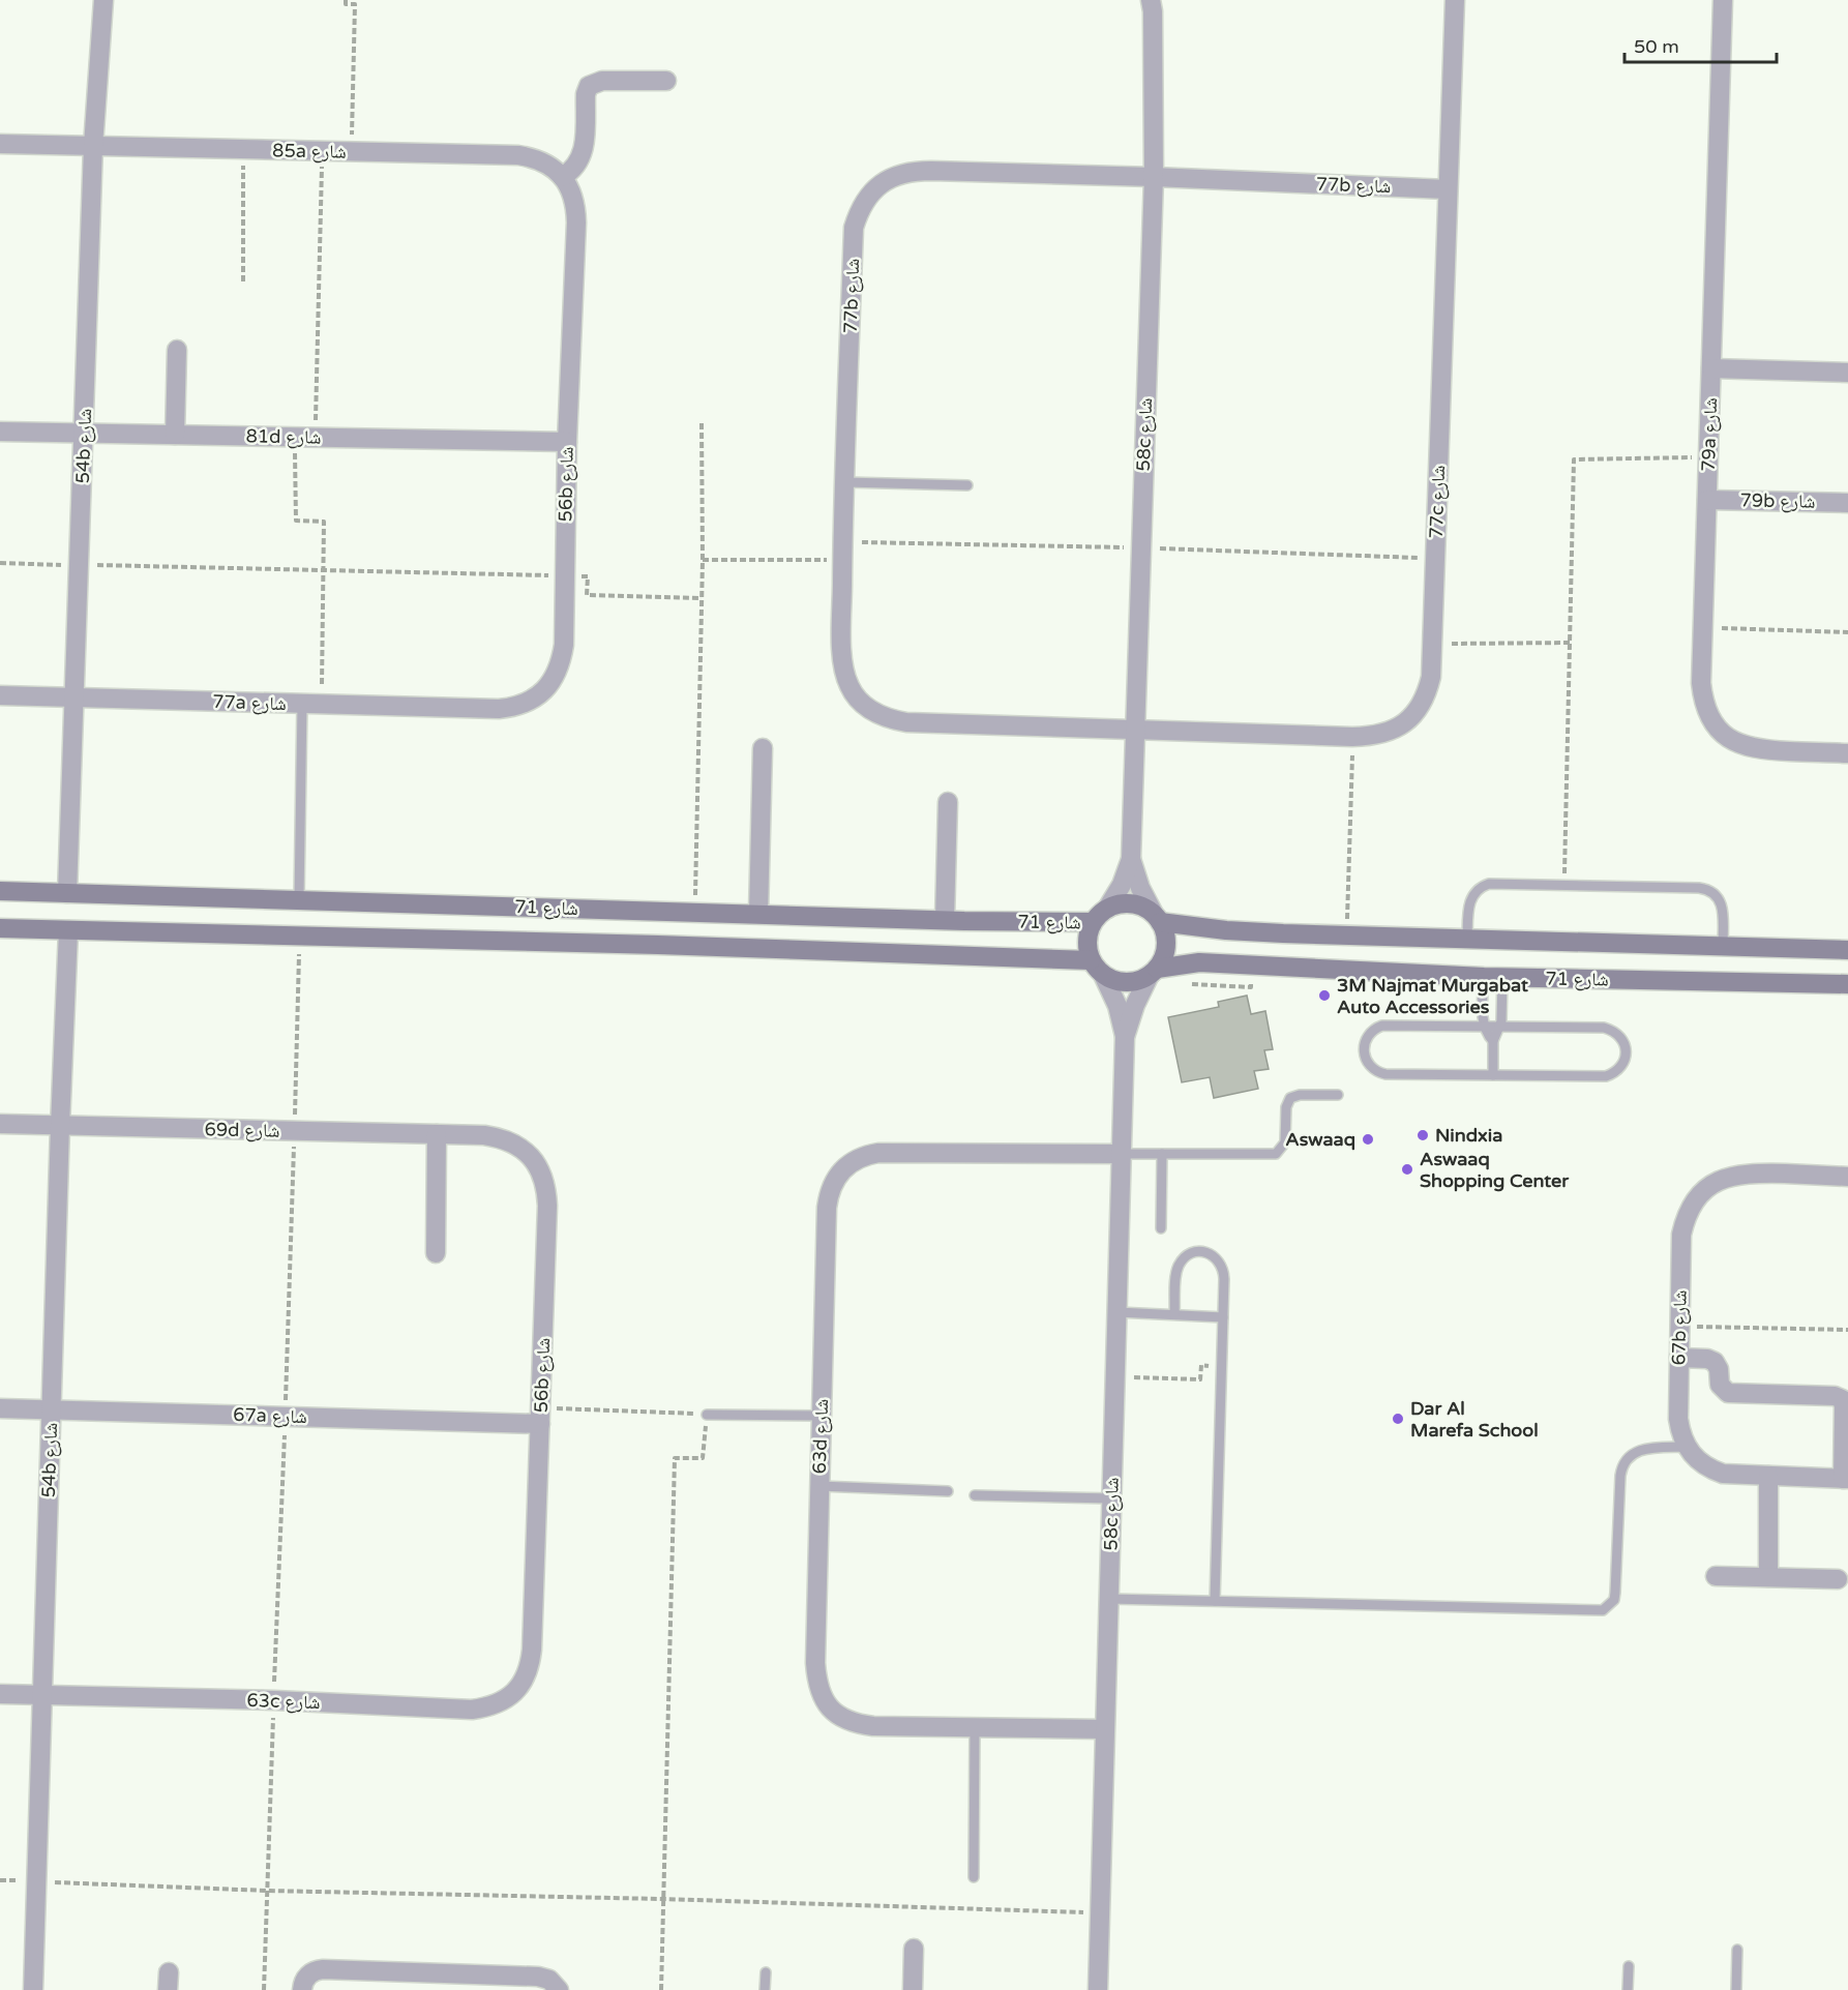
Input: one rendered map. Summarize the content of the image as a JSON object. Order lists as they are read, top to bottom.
{
  "streets": {
    "street": [
      "85a شارع",
      "77b شارع",
      "58c شارع",
      "79a شارع",
      "81d شارع",
      "54b شارع",
      "56b شارع",
      "79b شارع",
      "77c شارع",
      "77a شارع",
      "شارع 71",
      "69d شارع",
      "67b شارع",
      "67a شارع",
      "63d شارع",
      "63c شارع"
    ]
  },
  "crossings": [
    ["85a شارع", "54b شارع"],
    ["85a شارع", "56b شارع"],
    ["77b شارع", "58c شارع"],
    ["77b شارع", "77c شارع"],
    ["58c شارع", "77c شارع"],
    ["58c شارع", "شارع 71"],
    ["58c شارع", "63d شارع"],
    ["79a شارع", "79b شارع"],
    ["81d شارع", "54b شارع"],
    ["81d شارع", "56b شارع"],
    ["54b شارع", "77a شارع"],
    ["54b شارع", "شارع 71"],
    ["54b شارع", "69d شارع"],
    ["54b شارع", "67a شارع"],
    ["54b شارع", "63c شارع"],
    ["56b شارع", "77a شارع"],
    ["56b شارع", "69d شارع"],
    ["56b شارع", "67a شارع"],
    ["56b شارع", "63c شارع"]
  ],
  "places": [
    "3M Najmat Murgabat Auto Accessories",
    "Nindxia",
    "Aswaaq",
    "Aswaaq Shopping Center",
    "Dar Al Marefa School"
  ],
  "scale_bar": "50 m"
}
